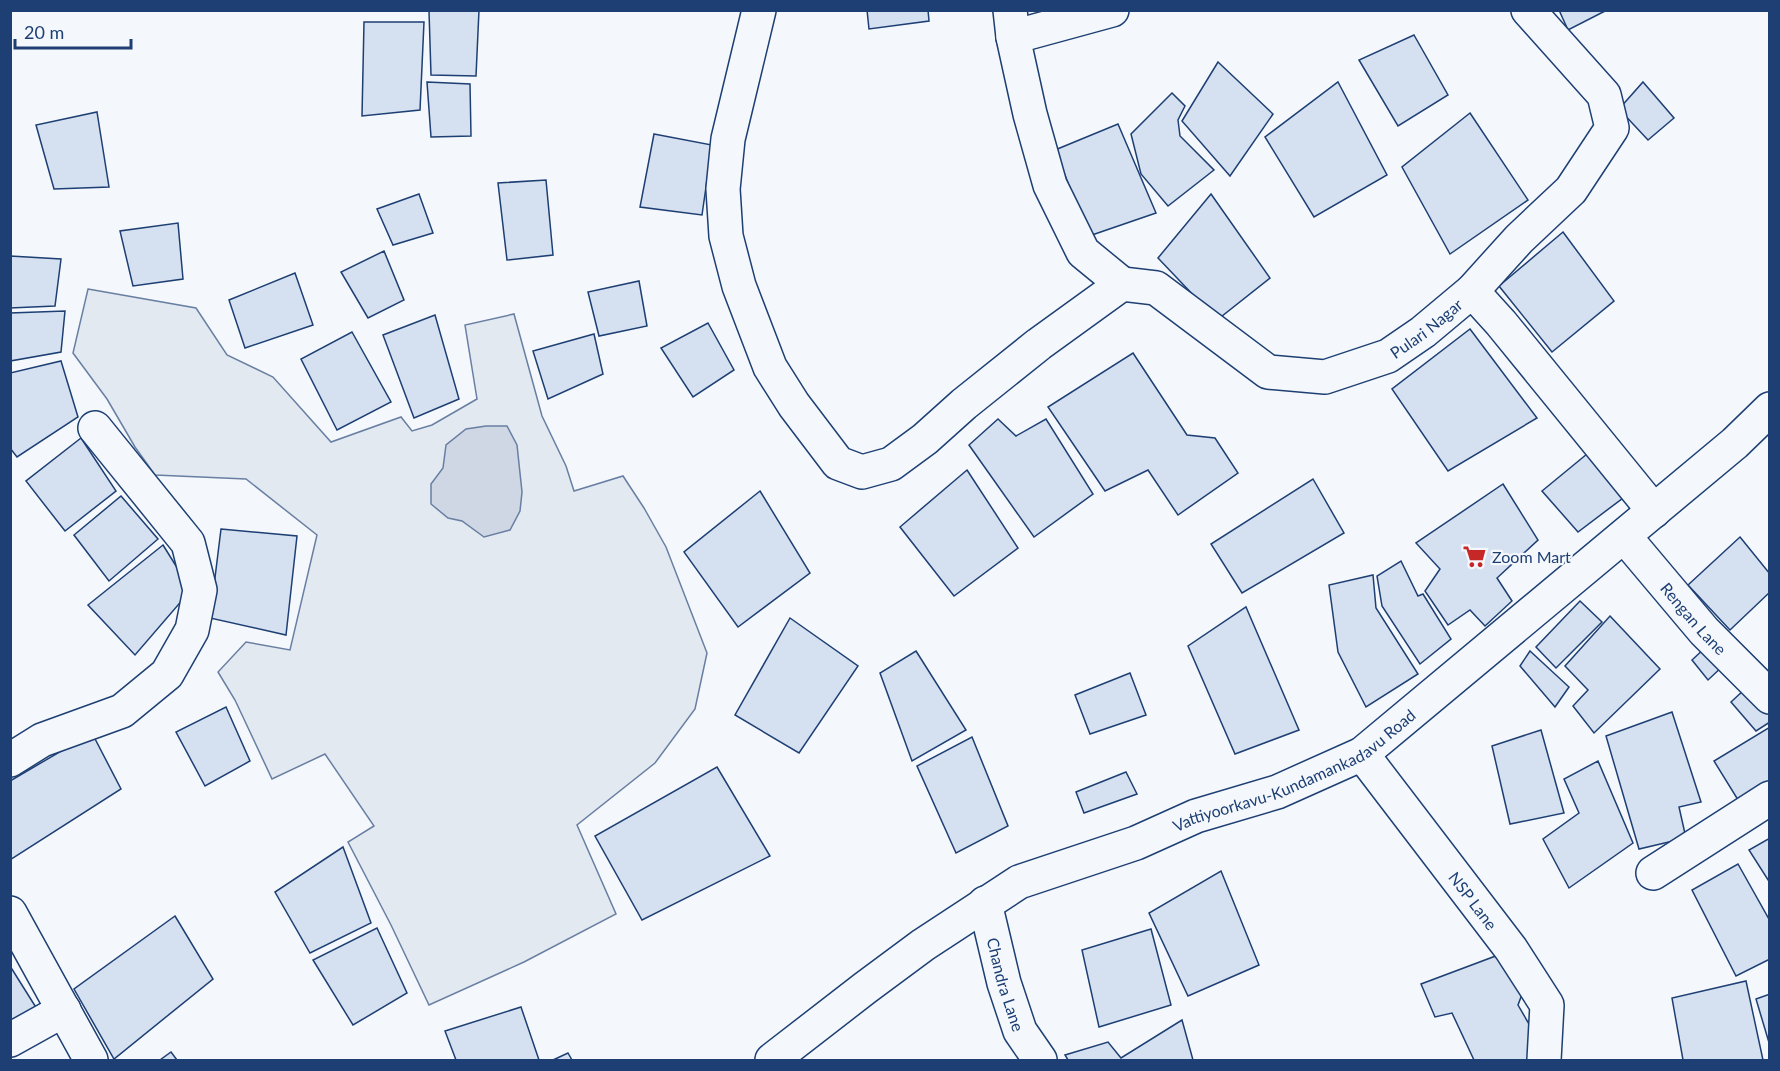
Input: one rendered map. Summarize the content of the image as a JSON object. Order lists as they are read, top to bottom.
{
  "streets": {
    "street": [
      "Pulari Nagar",
      "Rengan Lane",
      "Vattiyoorkavu-Kundamankadavu Road",
      "NSP Lane",
      "Chandra Lane"
    ]
  },
  "crossings": [
    ["Pulari Nagar", "Vattiyoorkavu-Kundamankadavu Road"],
    ["Rengan Lane", "Vattiyoorkavu-Kundamankadavu Road"],
    ["Vattiyoorkavu-Kundamankadavu Road", "NSP Lane"],
    ["Vattiyoorkavu-Kundamankadavu Road", "Chandra Lane"]
  ],
  "places": {
    "supermarket": ["Zoom Mart"]
  },
  "scale_bar": "20 m"
}
